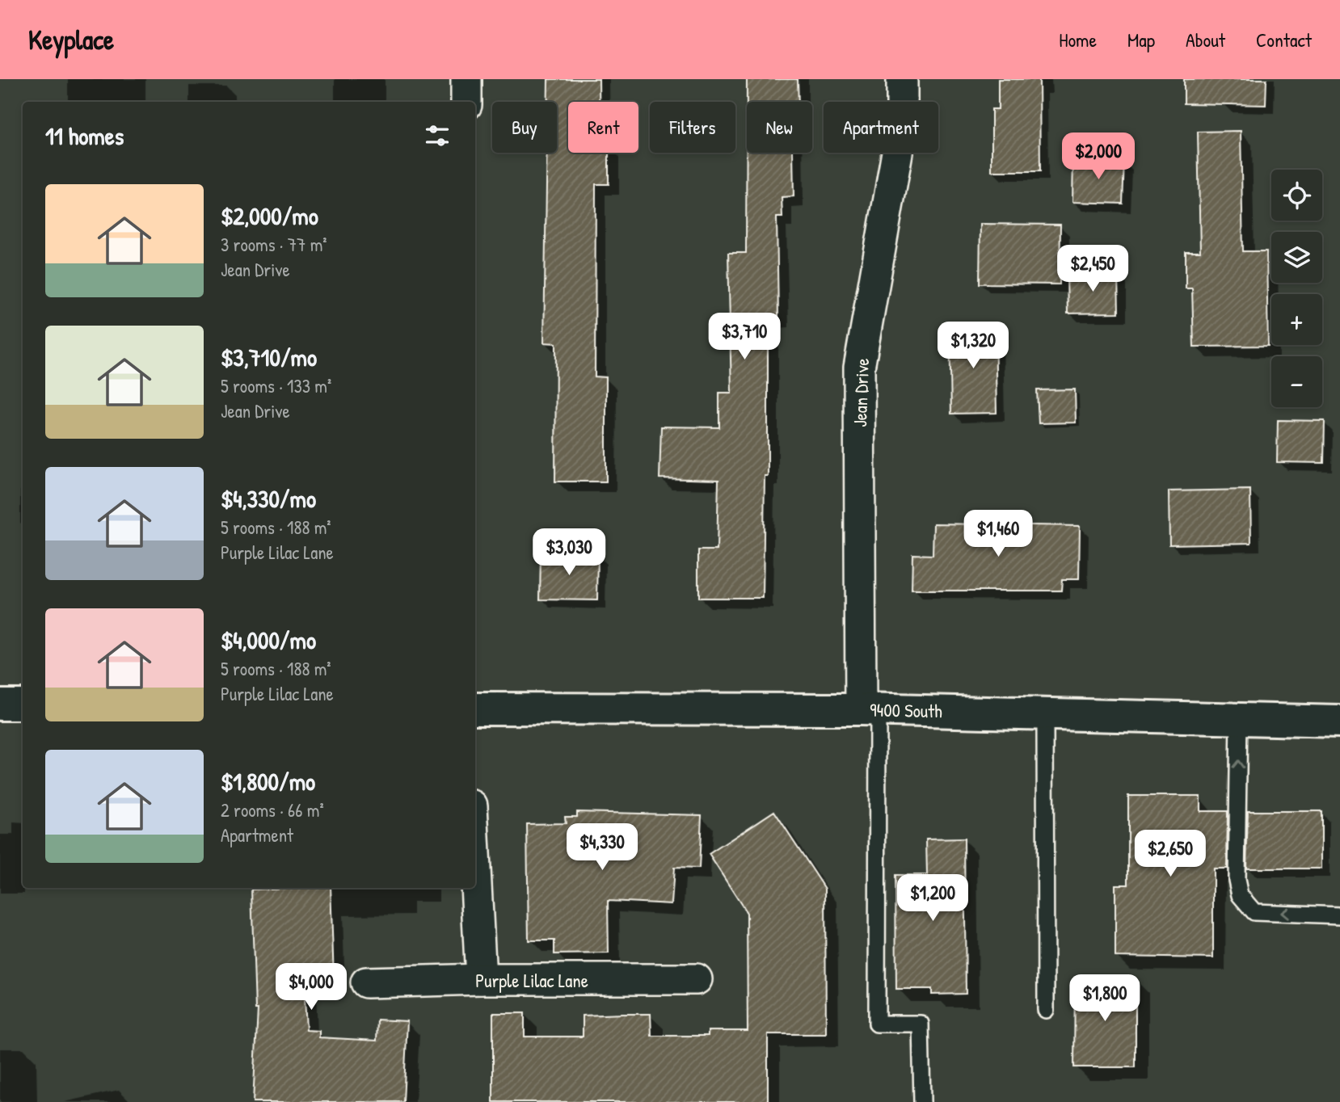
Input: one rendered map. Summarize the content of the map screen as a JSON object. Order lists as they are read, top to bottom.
{
  "streets": {
    "street": ["Jean Drive", "9400 South", "Purple Lilac Lane"]
  },
  "crossings": [
    ["Jean Drive", "9400 South"]
  ],
  "page": {
    "header": "Keyplace",
    "nav": [
      "Home",
      "Map",
      "About",
      "Contact"
    ],
    "chip": [
      "Buy",
      "Rent",
      "Filters",
      "New",
      "Apartment"
    ],
    "heading": "11 homes",
    "price": [
      "$2,000",
      "$2,450",
      "$3,710",
      "$1,320",
      "$1,460",
      "$3,030",
      "$4,330",
      "$2,650",
      "$1,200",
      "$4,000",
      "$1,800"
    ],
    "map_buttons": ["+", "−"],
    "list": [
      {
        "name": "$2,000/mo",
        "note": "3 rooms · 77 m² · Jean Drive"
      },
      {
        "name": "$3,710/mo",
        "note": "5 rooms · 133 m² · Jean Drive"
      },
      {
        "name": "$4,330/mo",
        "note": "5 rooms · 188 m² · Purple Lilac Lane"
      },
      {
        "name": "$4,000/mo",
        "note": "5 rooms · 188 m² · Purple Lilac Lane"
      },
      {
        "name": "$1,800/mo",
        "note": "2 rooms · 66 m² · Apartment"
      }
    ]
  }
}
